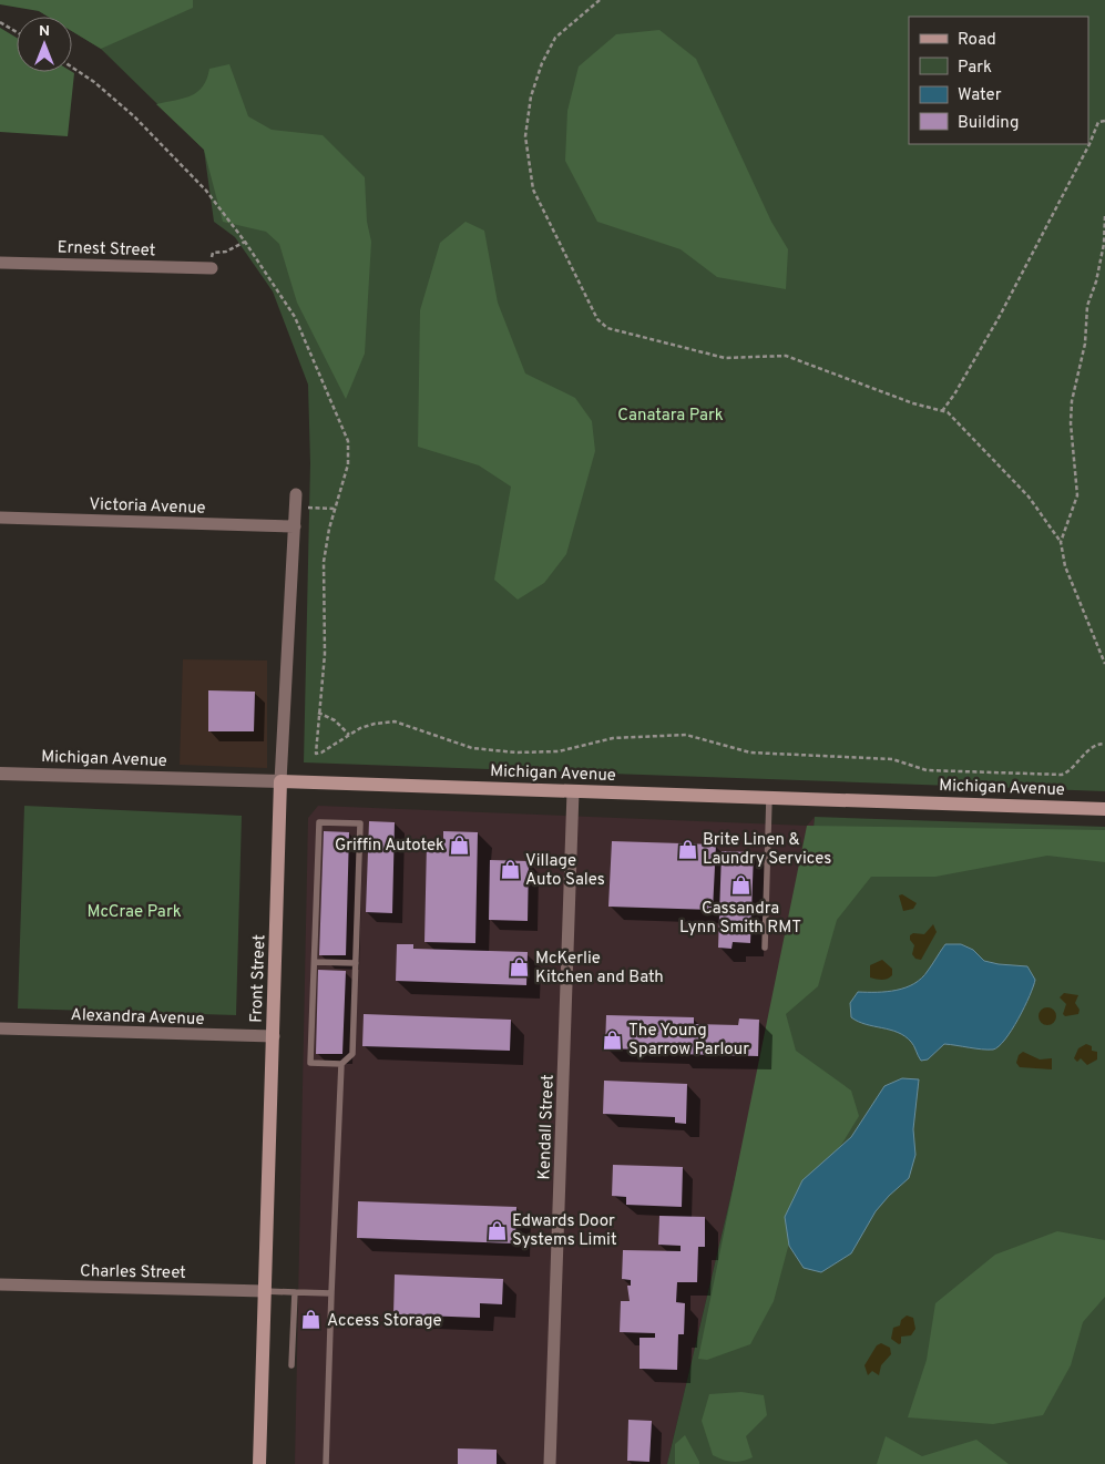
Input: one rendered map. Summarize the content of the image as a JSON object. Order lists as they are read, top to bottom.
{
  "streets": {
    "main road": ["Michigan Avenue", "Front Street"],
    "street": [
      "Ernest Street",
      "Victoria Avenue",
      "Alexandra Avenue",
      "Kendall Street",
      "Charles Street"
    ]
  },
  "crossings": [
    ["Victoria Avenue", "Front Street"],
    ["Michigan Avenue", "Front Street"],
    ["Michigan Avenue", "Kendall Street"],
    ["Front Street", "Alexandra Avenue"],
    ["Front Street", "Charles Street"]
  ],
  "parks": ["Canatara Park", "McCrae Park"],
  "places": {
    "shop": [
      "Griffin Autotek",
      "Brite Linen & Laundry Services",
      "Village Auto Sales",
      "Cassandra Lynn Smith RMT",
      "McKerlie Kitchen and Bath",
      "The Young Sparrow Parlour",
      "Edwards Door Systems Limit",
      "Access Storage"
    ]
  },
  "legend": [
    "Road",
    "Park",
    "Water",
    "Building"
  ],
  "north": "top"
}
